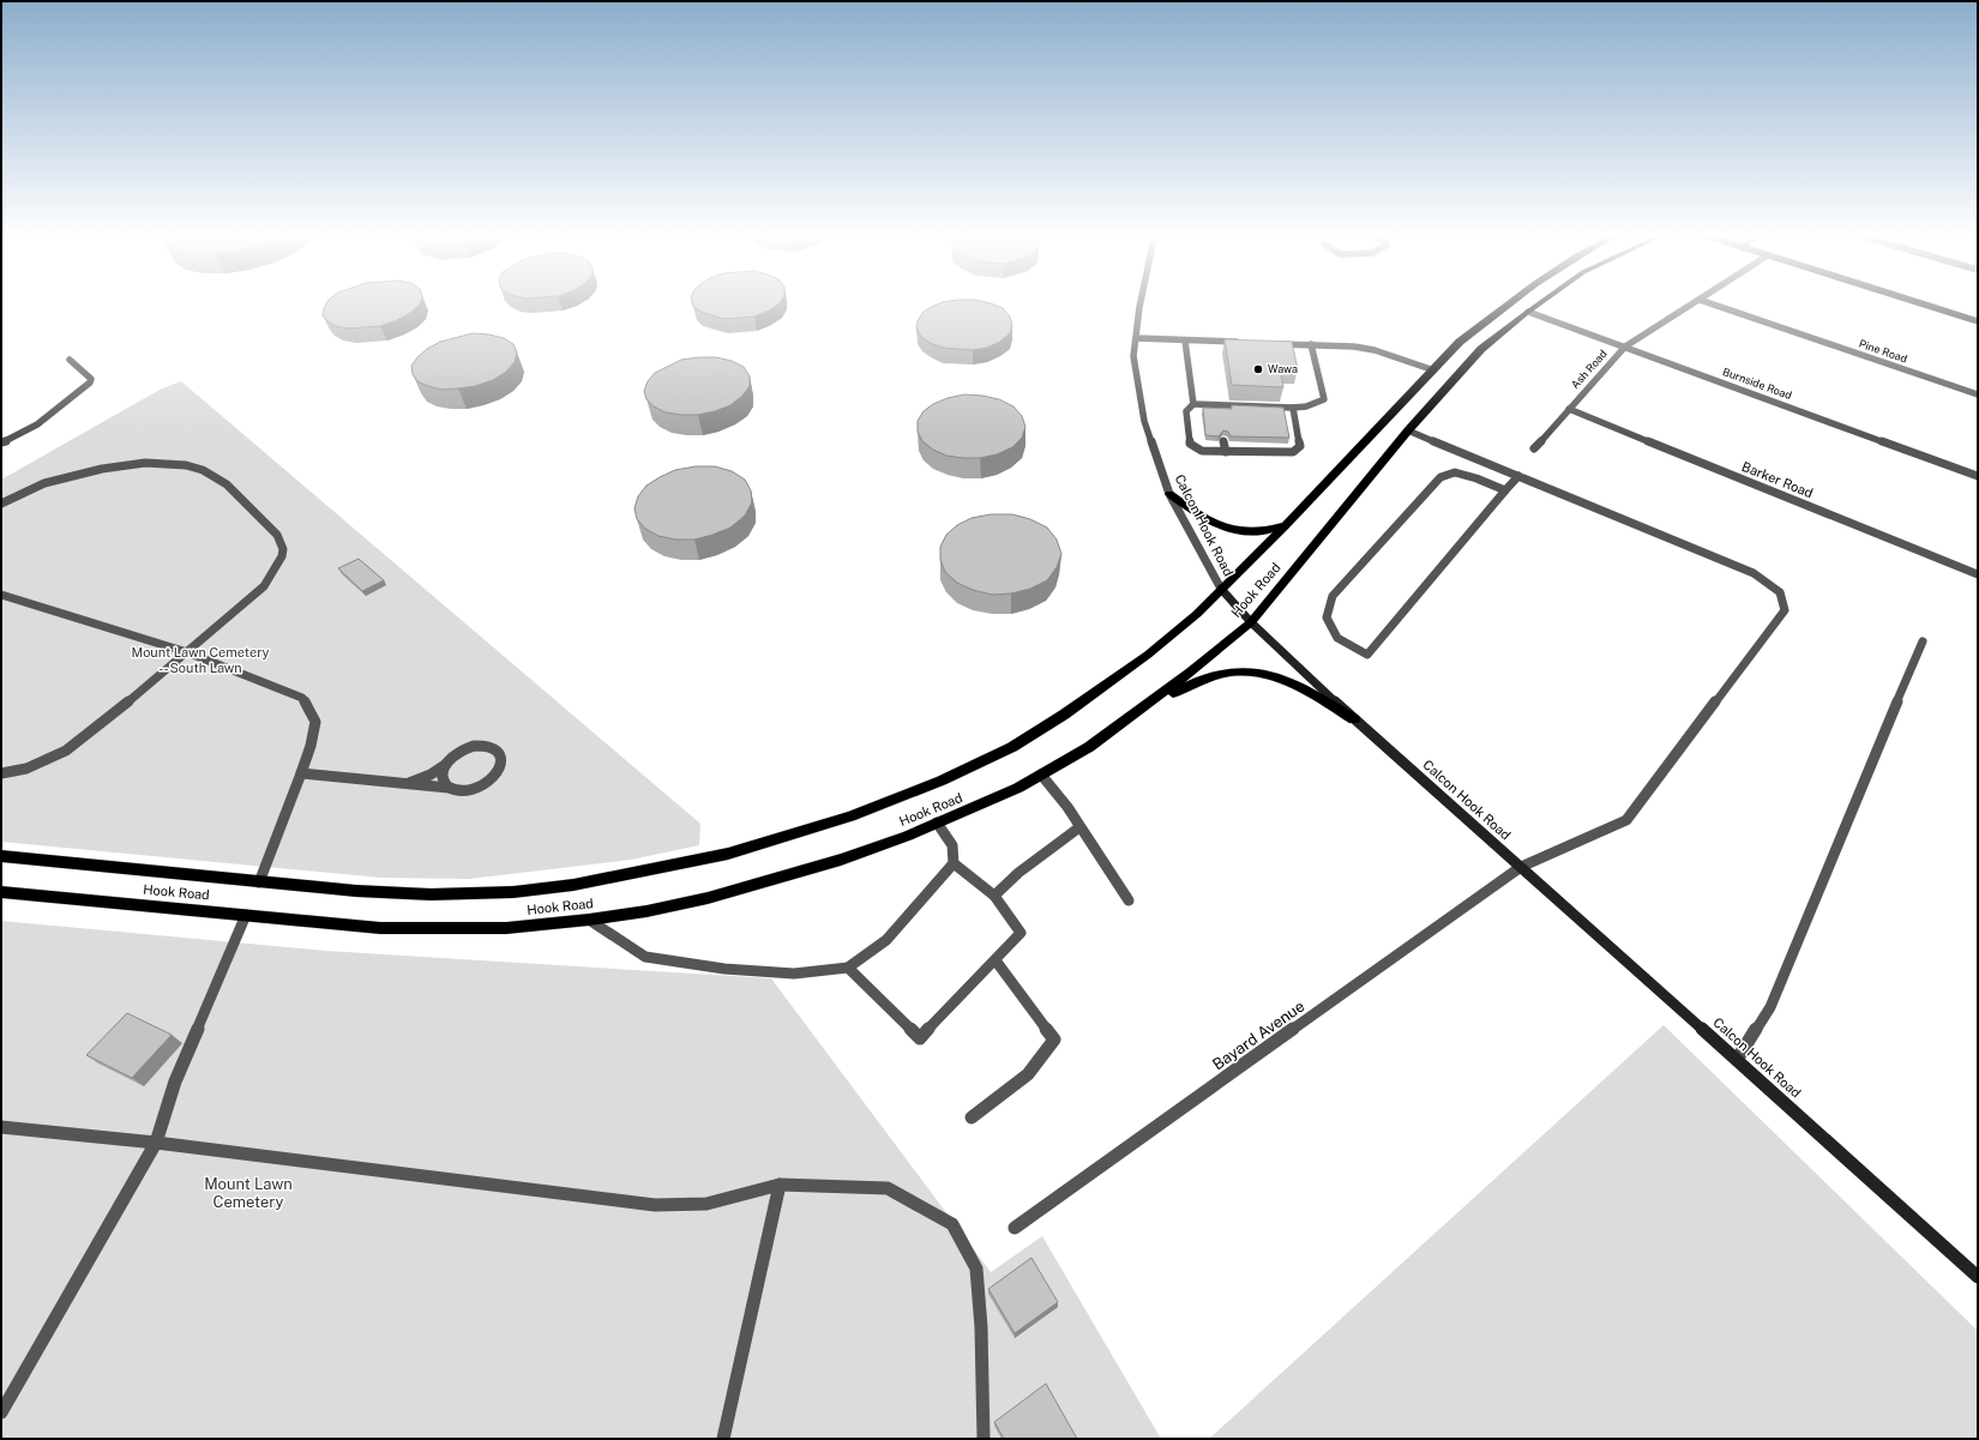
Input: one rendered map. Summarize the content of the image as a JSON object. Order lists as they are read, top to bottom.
{
  "streets": {
    "main road": ["Hook Road"],
    "street": [
      "Pine Road",
      "Ash Road",
      "Burnside Road",
      "Barker Road",
      "Calcon Hook Road",
      "Bayard Avenue"
    ]
  },
  "crossings": [
    ["Ash Road", "Burnside Road"],
    ["Ash Road", "Barker Road"],
    ["Burnside Road", "Hook Road"],
    ["Calcon Hook Road", "Hook Road"],
    ["Calcon Hook Road", "Bayard Avenue"]
  ],
  "parks": ["Mount Lawn Cemetery -- South Lawn", "Mount Lawn Cemetery"],
  "places": ["Wawa"]
}
